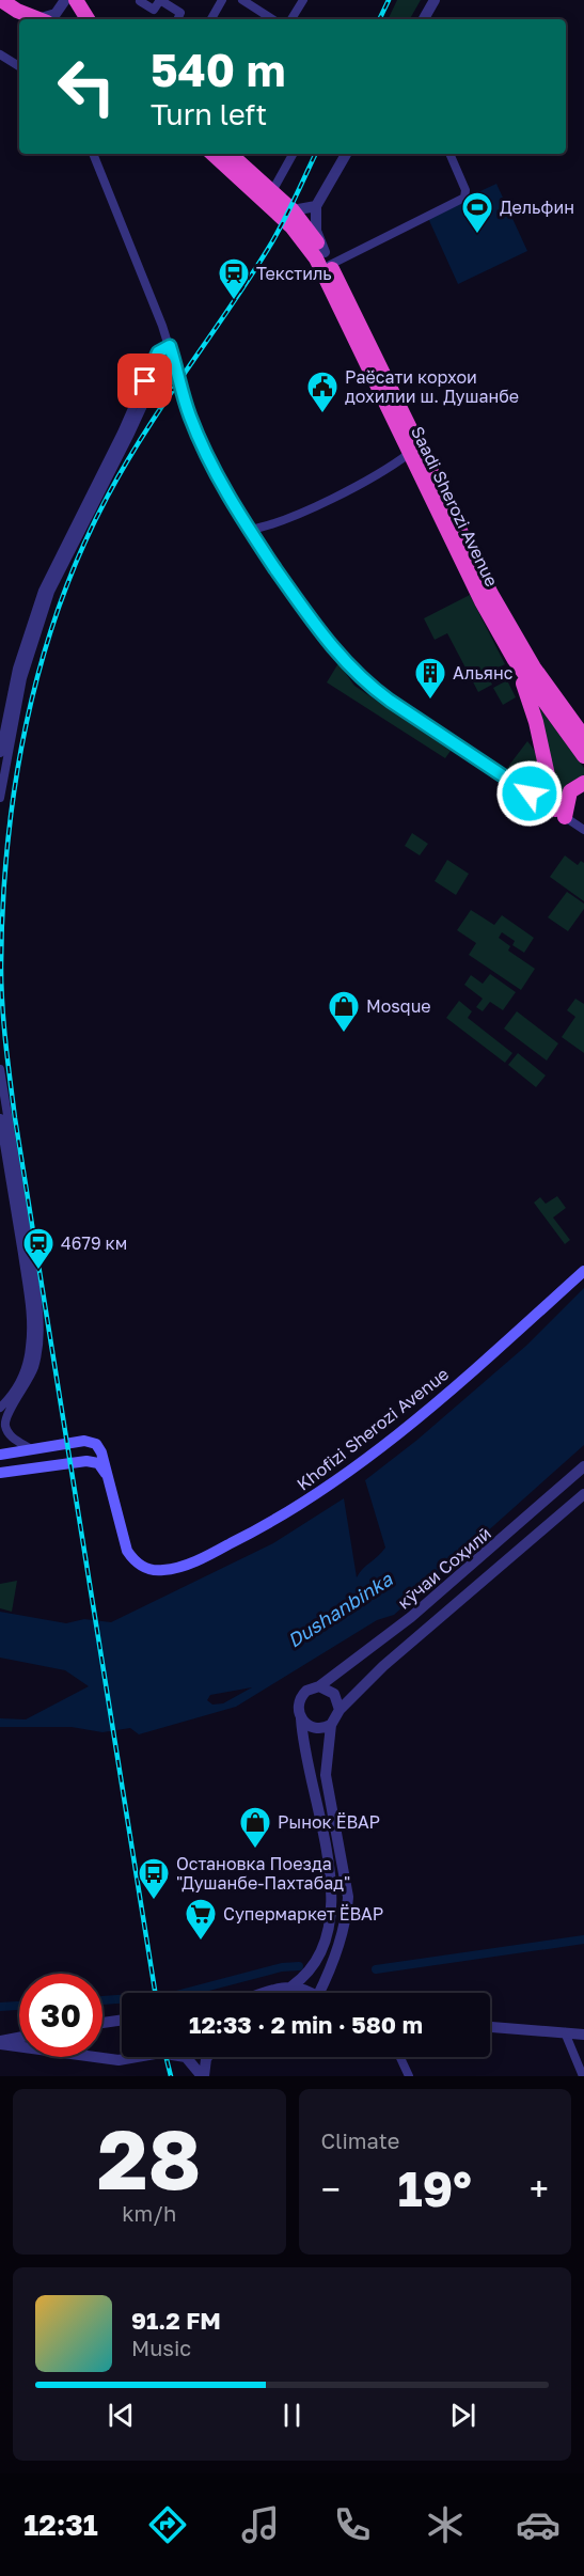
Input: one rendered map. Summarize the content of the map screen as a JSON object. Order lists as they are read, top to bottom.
{
  "streets": {
    "highway": ["Saadi Sherozi Avenue"],
    "main road": ["Khofizi Sherozi Avenue"],
    "street": ["кӯчаи Соҳилӣ"]
  },
  "water": ["Dushanbinka"],
  "places": {
    "sports": ["Дельфин"],
    "station": ["Текстиль", "4679 км"],
    "public building": ["Раёсати корхои дохилии ш. Душанбе"],
    "building": ["Альянс"],
    "shop": ["Mosque", "Рынок ЁВАР"],
    "bus stop": ["Остановка Поезда \"Душанбе-Пахтабад\""],
    "supermarket": ["Супермаркет ЁВАР"]
  },
  "page": {
    "turn": ["540 m", "Turn left"],
    "limit": "30",
    "trip": "12:33 · 2 min · 580 m",
    "tile": [
      ["28", "km/h"],
      "Climate"
    ],
    "heat": ["−", "19°", "+"],
    "song": ["91.2 FM", "Music"],
    "tabs": "12:31"
  }
}
